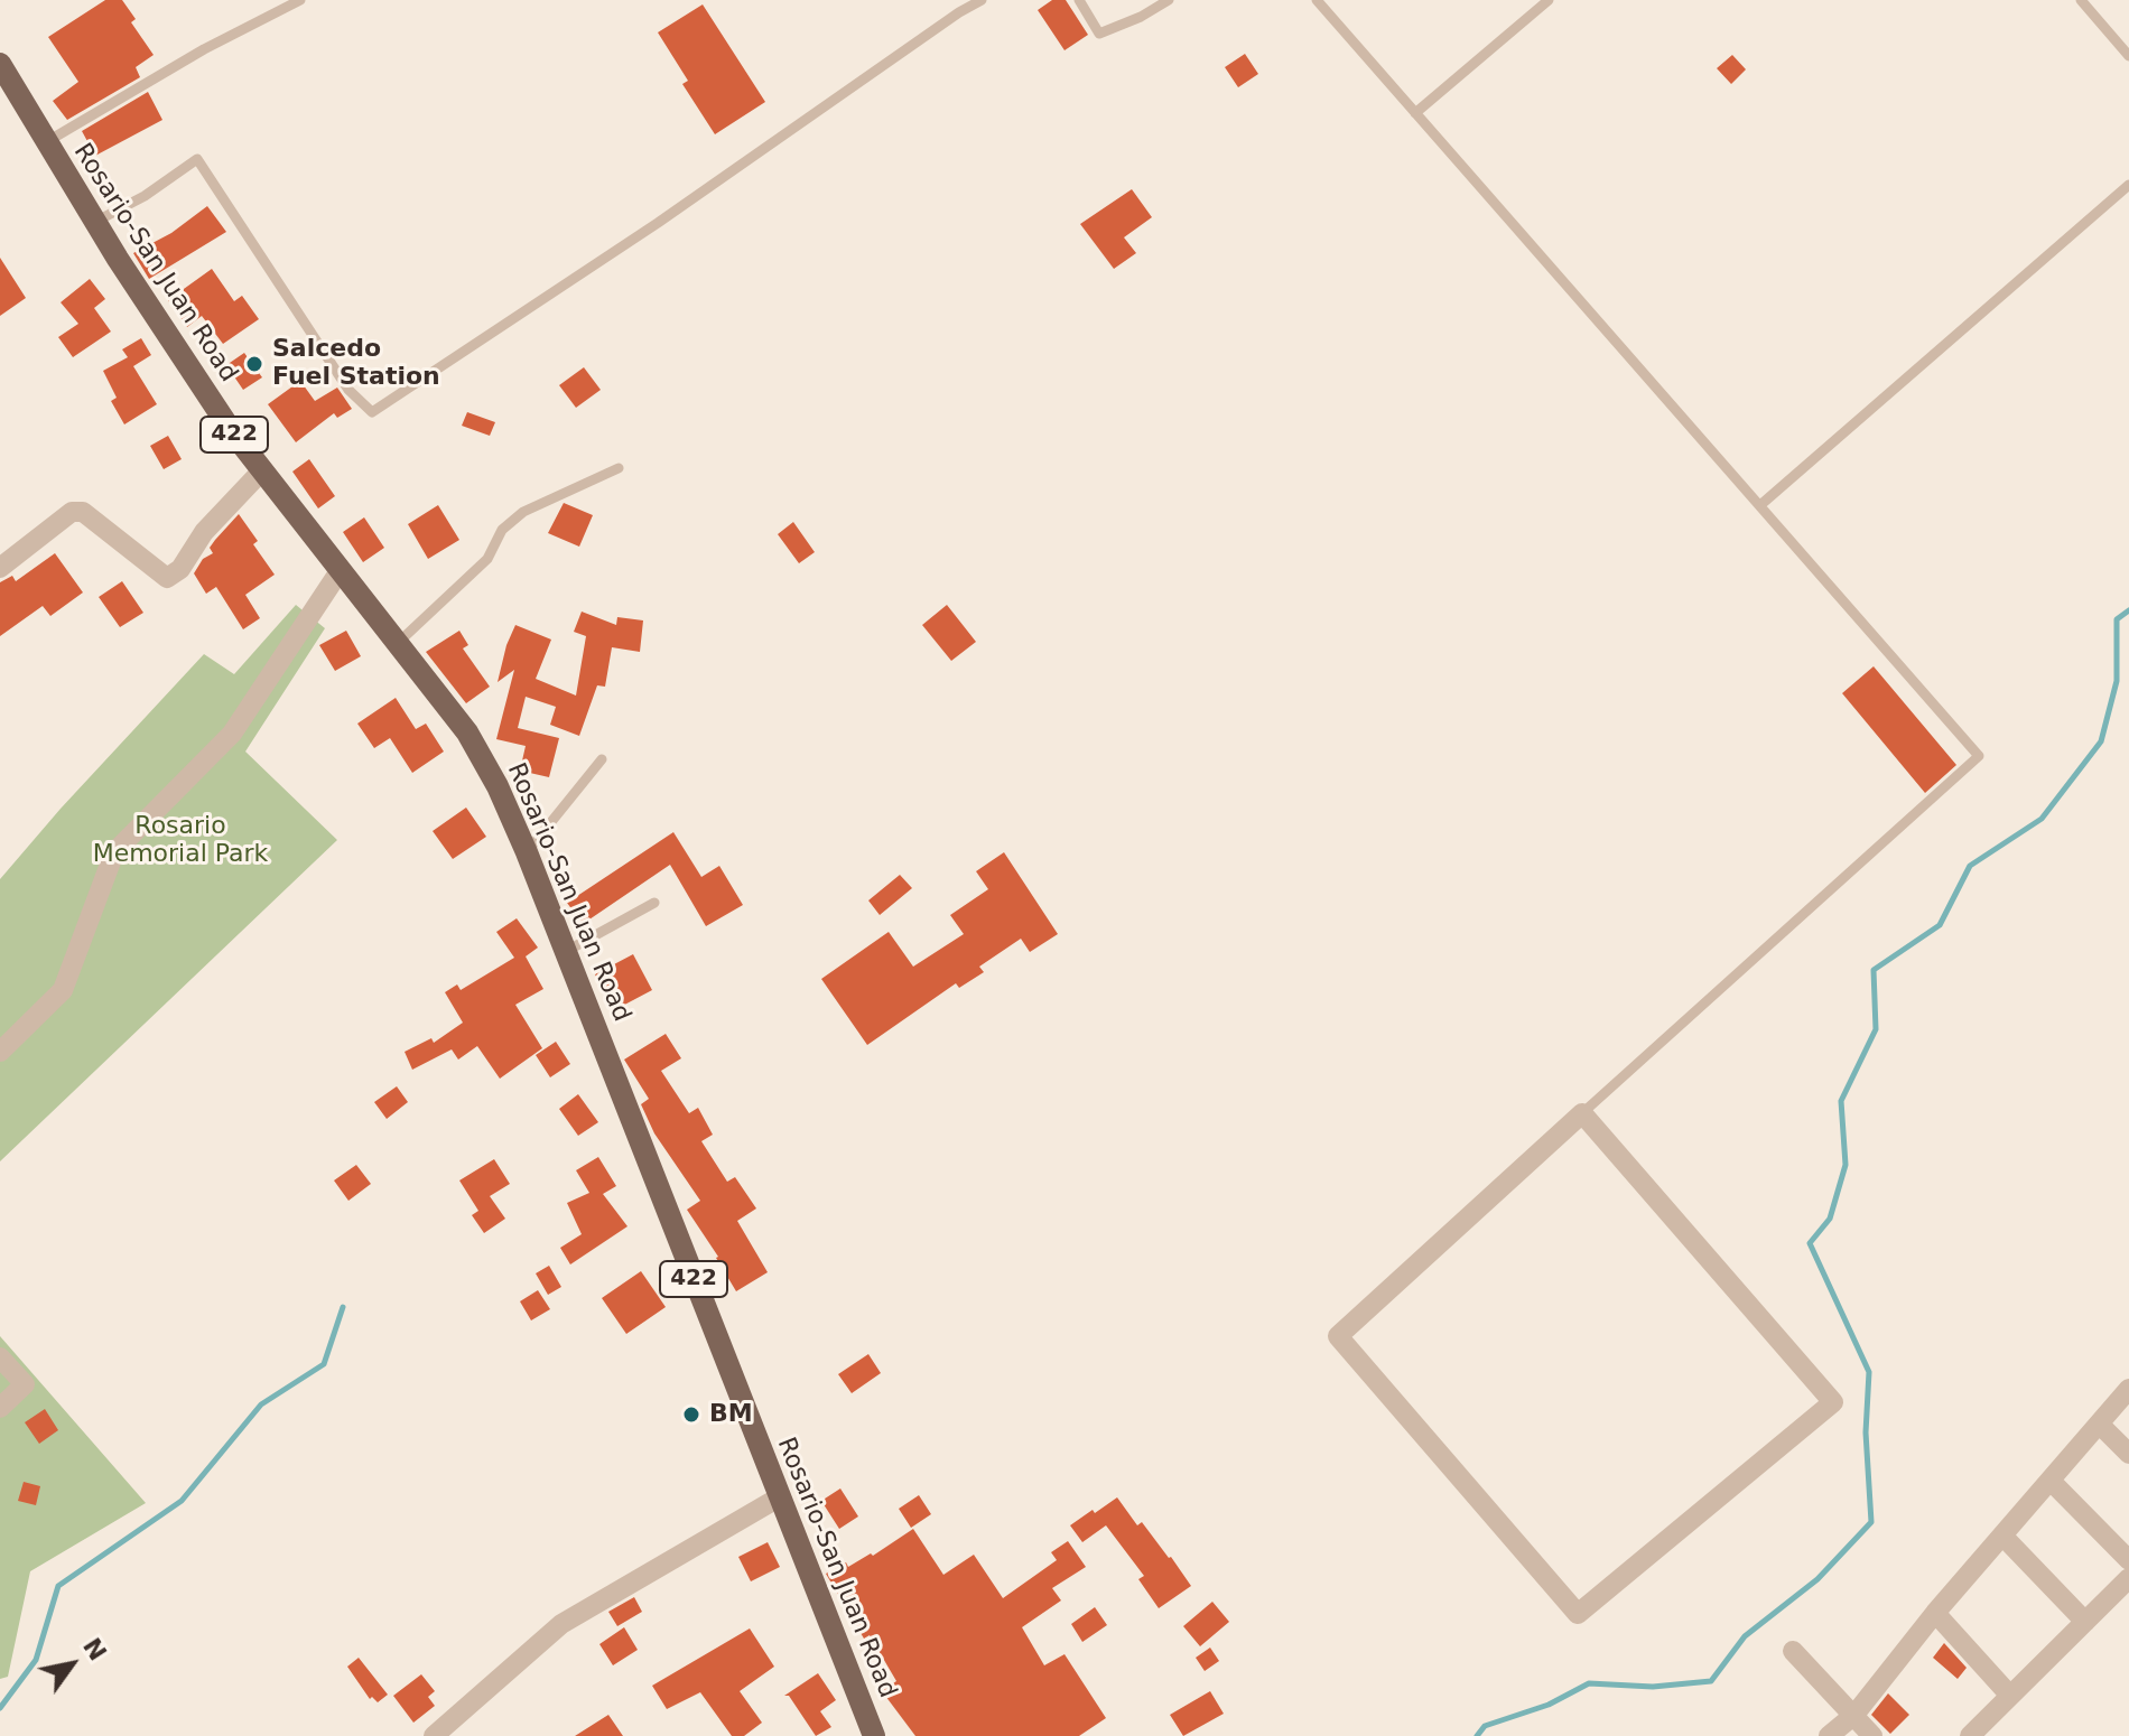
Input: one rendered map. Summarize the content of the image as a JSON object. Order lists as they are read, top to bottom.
{
  "streets": {
    "main road": ["Rosario-San Juan Road", "422"]
  },
  "parks": ["Rosario Memorial Park"],
  "places": ["Salcedo Fuel Station", "BM"],
  "north": "top right"
}
